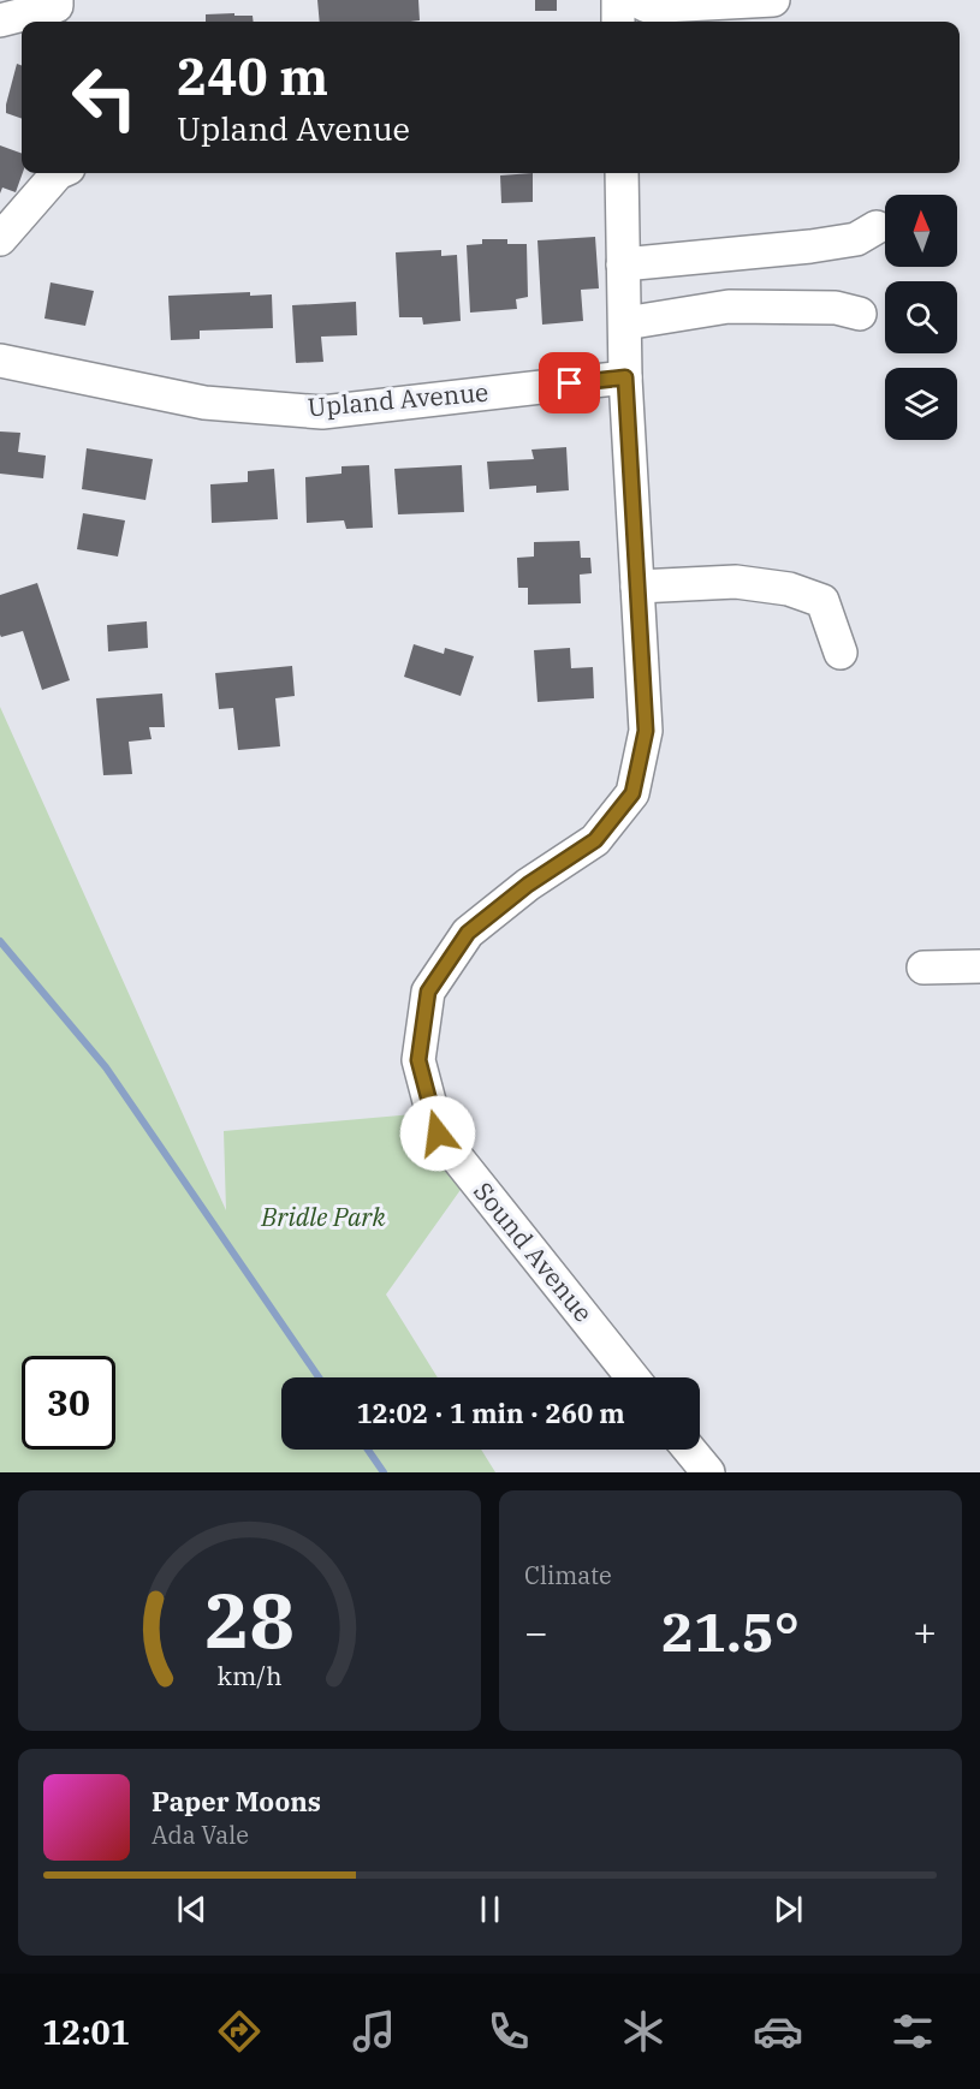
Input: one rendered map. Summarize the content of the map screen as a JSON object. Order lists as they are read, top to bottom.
{
  "streets": {
    "street": ["Upland Avenue", "Sound Avenue"]
  },
  "crossings": [
    ["Upland Avenue", "Sound Avenue"]
  ],
  "parks": ["Bridle Park"],
  "north": "top",
  "page": {
    "turn": ["240 m", "Upland Avenue"],
    "limit": "30",
    "trip": "12:02 · 1 min · 260 m",
    "tile": "Climate",
    "heat": ["−", "21.5°", "+"],
    "song": ["Paper Moons", "Ada Vale"],
    "tabs": "12:01",
    "gauge": ["28", "km/h"]
  }
}
